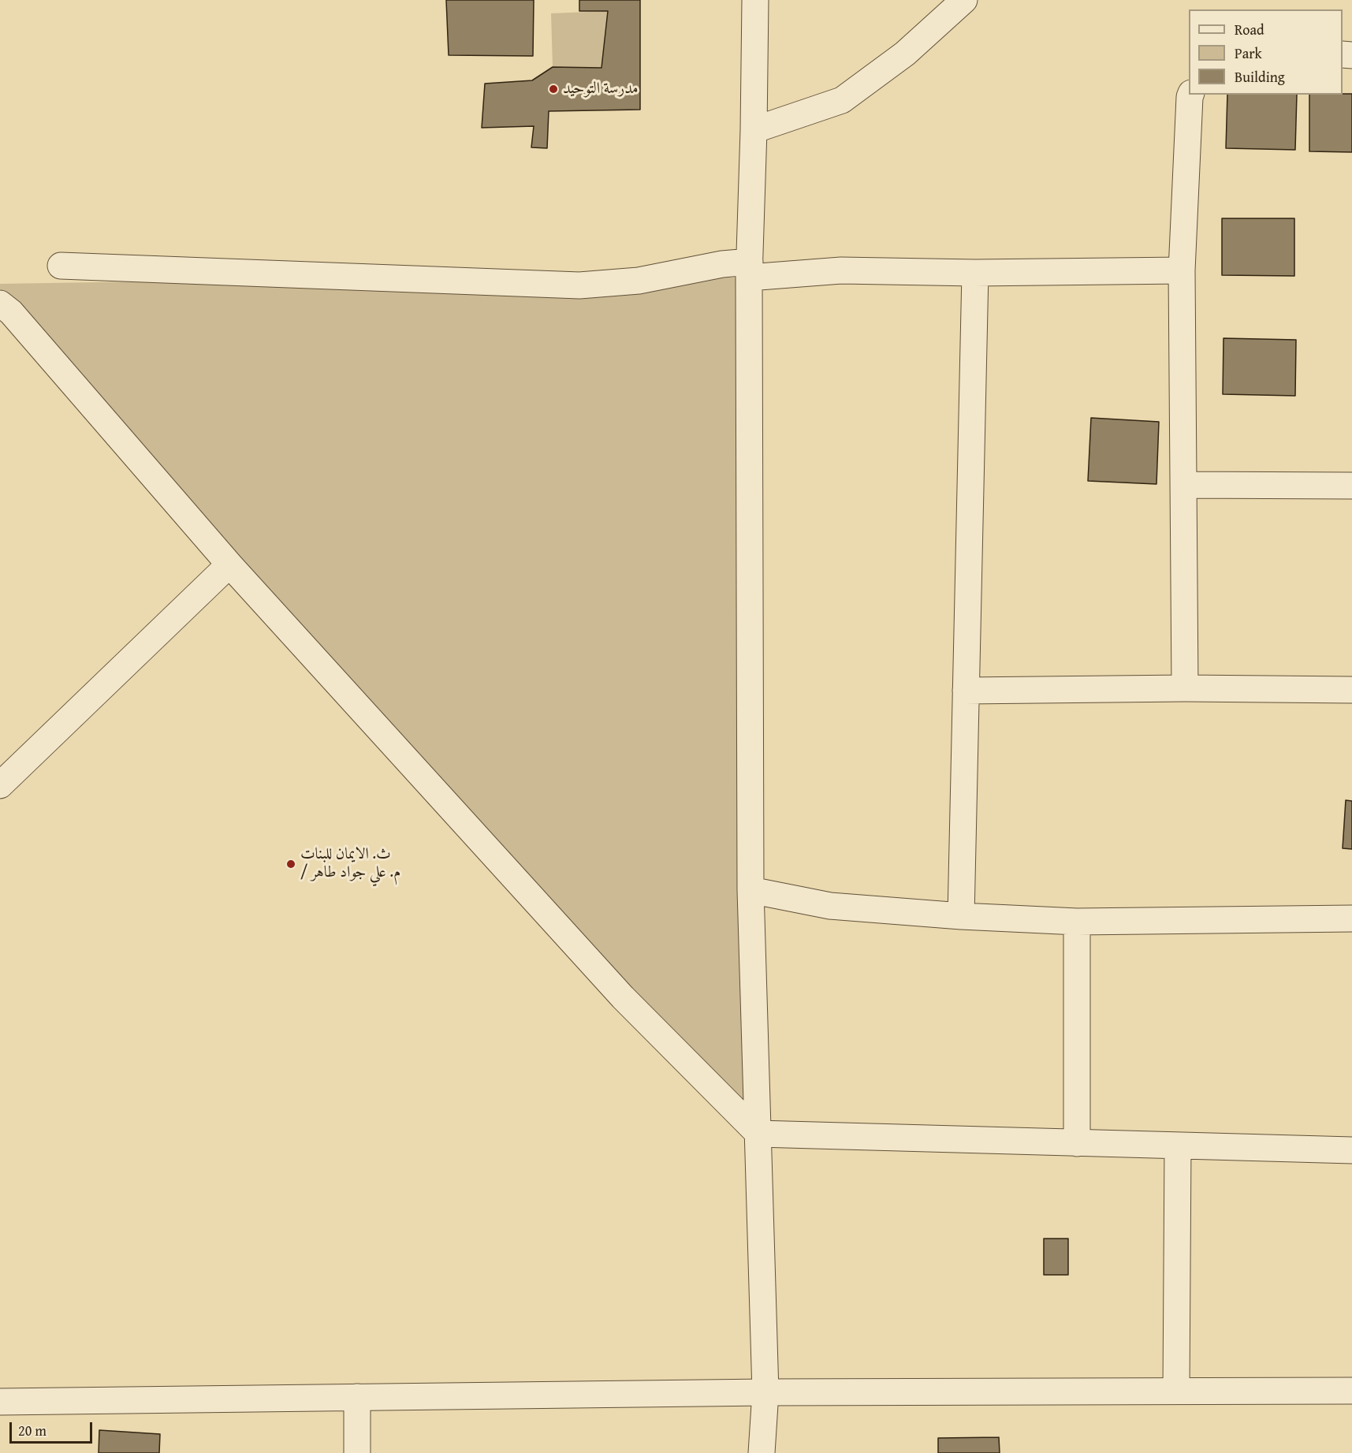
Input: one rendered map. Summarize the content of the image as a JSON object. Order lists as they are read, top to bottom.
{
  "places": ["مدرسة التوحيد", "ث. الايمان للبنات / م. علي جواد طاهر"],
  "legend": ["Road", "Park", "Building"],
  "scale_bar": "20 m"
}
